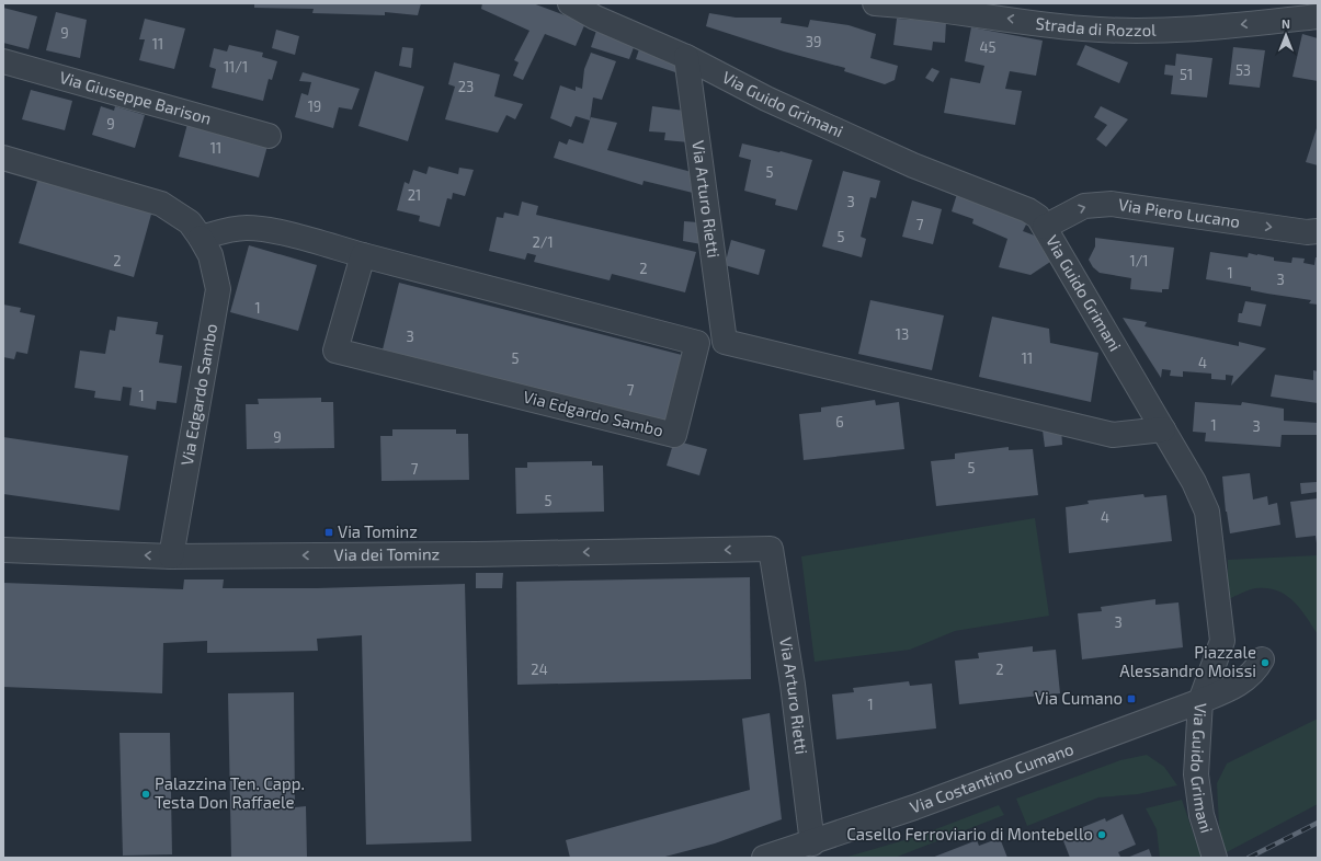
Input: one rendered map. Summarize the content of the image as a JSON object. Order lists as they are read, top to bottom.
{
  "streets": {
    "street": [
      "Strada di Rozzol",
      "Via Giuseppe Barison",
      "Via Guido Grimani",
      "Via Arturo Rietti",
      "Via Piero Lucano",
      "Via Edgardo Sambo",
      "Via dei Tominz",
      "Via Costantino Cumano"
    ]
  },
  "crossings": [
    ["Via Guido Grimani", "Via Arturo Rietti"],
    ["Via Guido Grimani", "Via Piero Lucano"],
    ["Via Guido Grimani", "Via Costantino Cumano"],
    ["Via Arturo Rietti", "Via dei Tominz"],
    ["Via Arturo Rietti", "Via Costantino Cumano"],
    ["Via Edgardo Sambo", "Via dei Tominz"]
  ],
  "one_way": ["Strada di Rozzol", "Via Piero Lucano", "Via dei Tominz"],
  "places": {
    "transit": ["Via Tominz", "Via Cumano"],
    "other": ["Piazzale Alessandro Moissi", "Palazzina Ten. Capp. Testa Don Raffaele", "Casello Ferroviario di Montebello"]
  },
  "house_numbers": [
    "9",
    "39",
    "11",
    "45",
    "11/1",
    "53",
    "51",
    "23",
    "19",
    "9",
    "11",
    "5",
    "21",
    "3",
    "7",
    "5",
    "2/1",
    "2",
    "1/1",
    "2",
    "1",
    "3",
    "1",
    "13",
    "3",
    "5",
    "11",
    "4",
    "7",
    "1",
    "6",
    "1",
    "3",
    "9",
    "5",
    "7",
    "5",
    "4",
    "3",
    "24",
    "2",
    "1"
  ],
  "north": "top"
}
